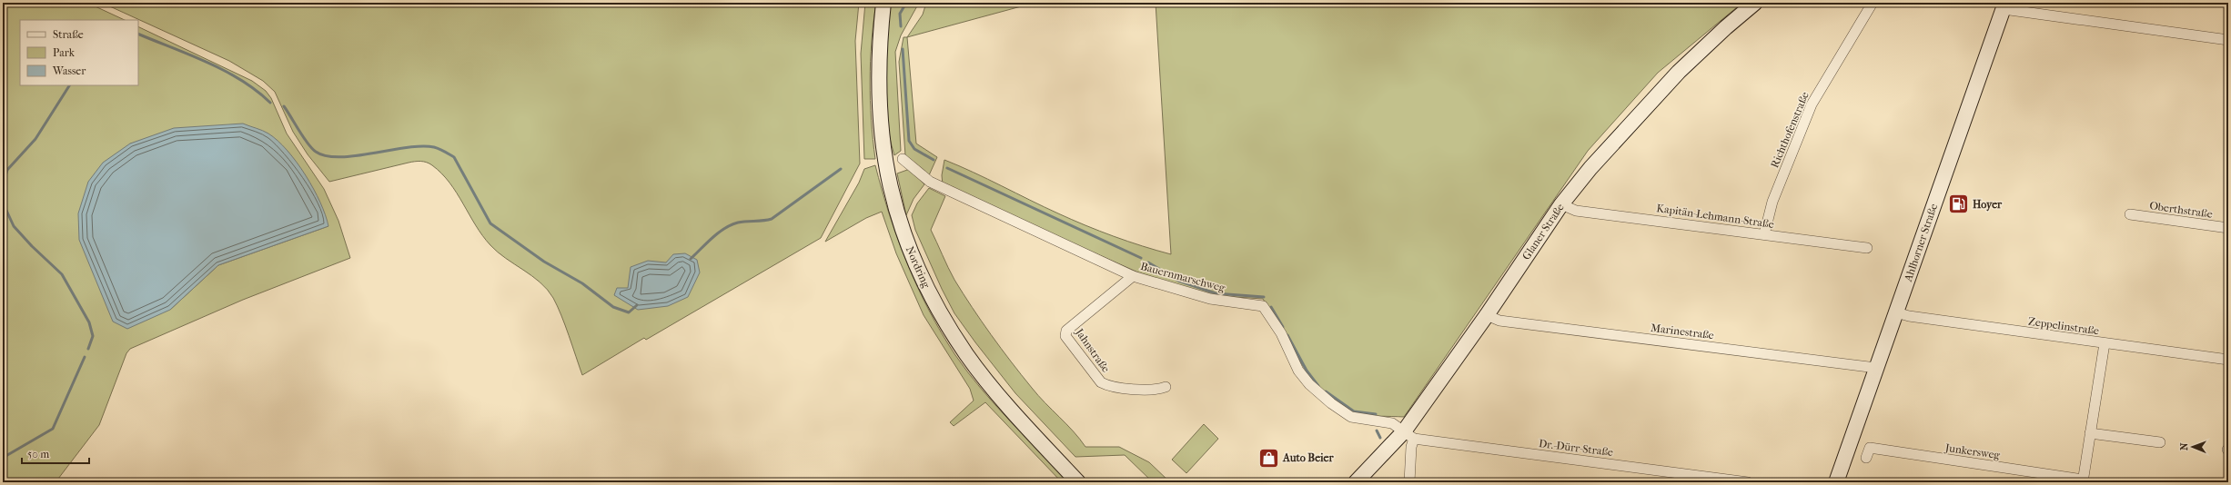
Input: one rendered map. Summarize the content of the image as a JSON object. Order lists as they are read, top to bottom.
{
  "streets": {
    "street": [
      "Richthofenstraße",
      "Oberthstraße",
      "Kapitän-Lehmann-Straße",
      "Glaner Straße",
      "Ahlhorner Straße",
      "Nordring",
      "Bauernmarschweg",
      "Zeppelinstraße",
      "Marinestraße",
      "Jahnstraße",
      "Dr.-Dürr-Straße",
      "Junkersweg"
    ]
  },
  "crossings": [
    ["Richthofenstraße", "Kapitän-Lehmann-Straße"],
    ["Kapitän-Lehmann-Straße", "Glaner Straße"],
    ["Glaner Straße", "Bauernmarschweg"],
    ["Glaner Straße", "Marinestraße"],
    ["Glaner Straße", "Dr.-Dürr-Straße"],
    ["Ahlhorner Straße", "Zeppelinstraße"],
    ["Ahlhorner Straße", "Marinestraße"],
    ["Bauernmarschweg", "Jahnstraße"],
    ["Bauernmarschweg", "Dr.-Dürr-Straße"]
  ],
  "places": {
    "fuel station": ["Hoyer"],
    "shop": ["Auto Beier"]
  },
  "legend": ["Straße", "Park", "Wasser"],
  "scale_bar": "50 m",
  "north": "left"
}
